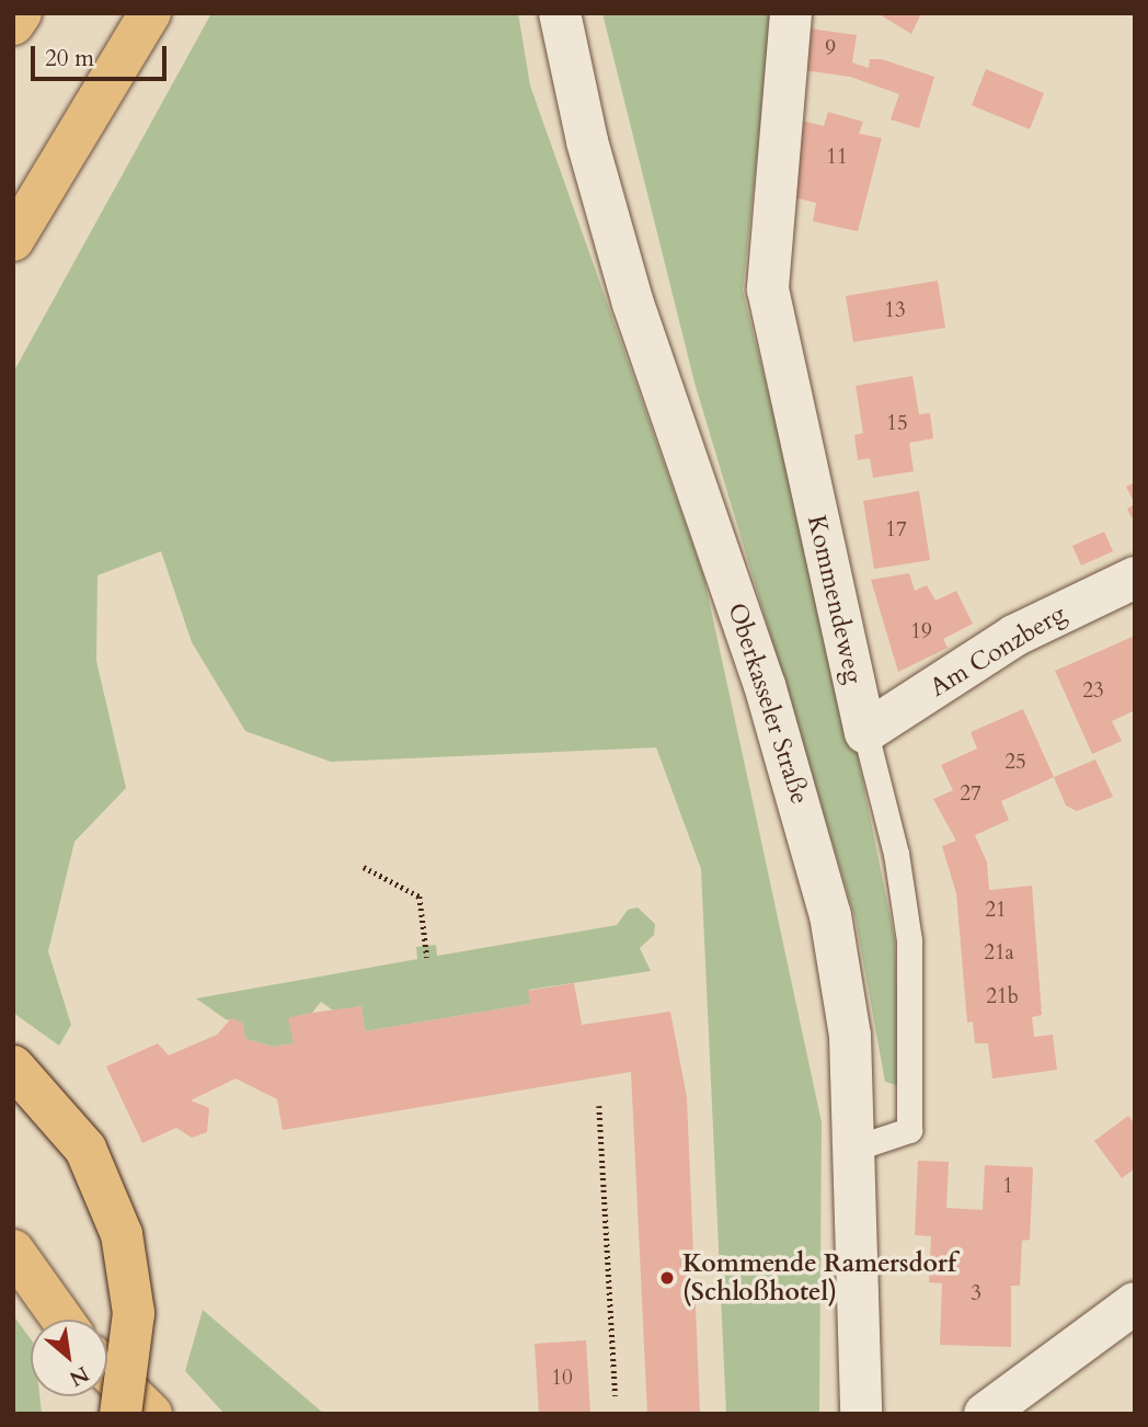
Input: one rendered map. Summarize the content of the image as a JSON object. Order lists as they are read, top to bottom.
{
  "streets": {
    "street": ["Kommendeweg", "Am Conzberg", "Oberkasseler Straße"]
  },
  "crossings": [
    ["Kommendeweg", "Am Conzberg"],
    ["Kommendeweg", "Oberkasseler Straße"]
  ],
  "places": ["Kommende Ramersdorf (Schloßhotel)"],
  "house_numbers": [
    "9",
    "11",
    "13",
    "15",
    "17",
    "19",
    "23",
    "25",
    "27",
    "21",
    "21a",
    "21b",
    "1",
    "3",
    "10"
  ],
  "scale_bar": "20 m",
  "north": "bottom right"
}
